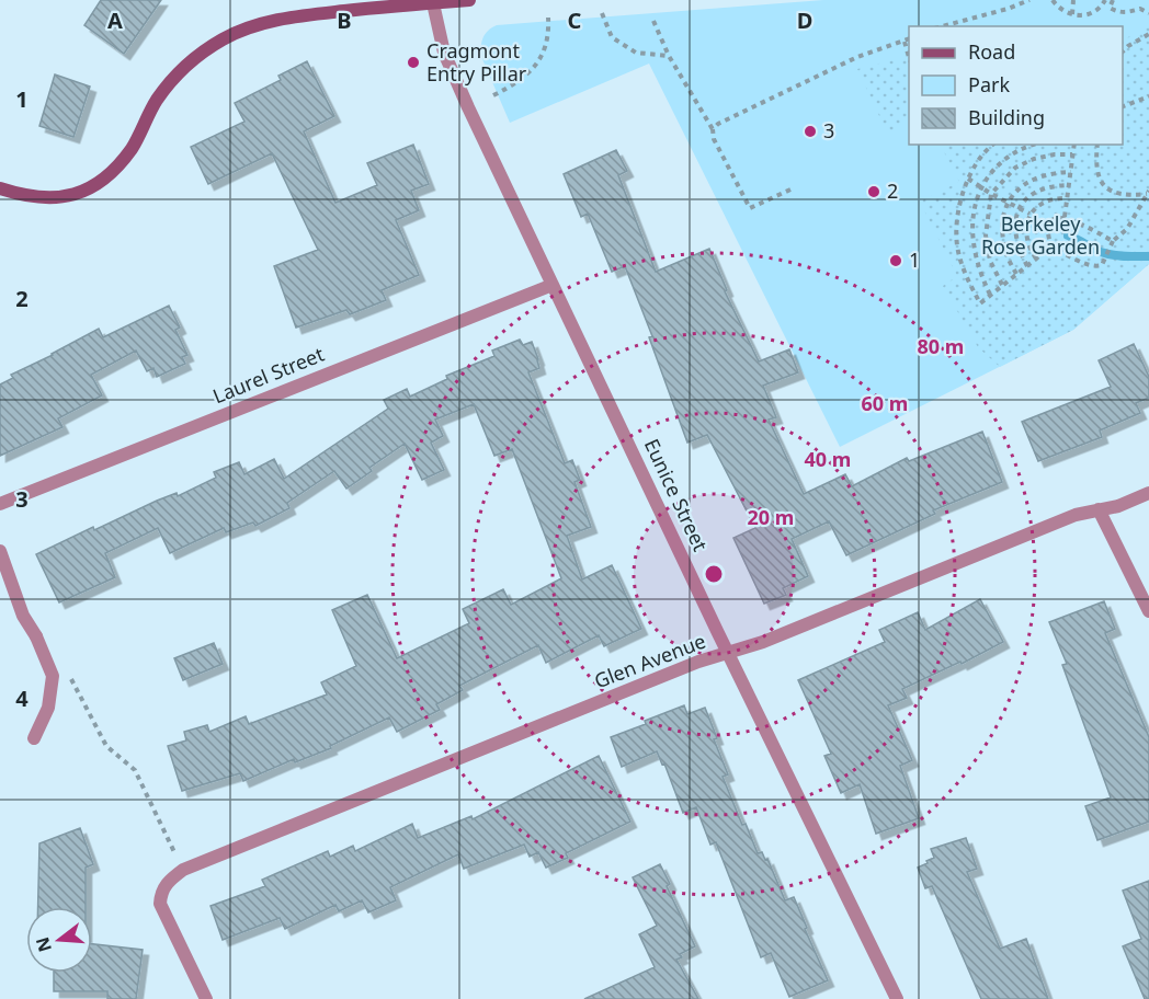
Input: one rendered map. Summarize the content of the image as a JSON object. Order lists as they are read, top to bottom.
{
  "streets": {
    "street": ["Laurel Street", "Eunice Street", "Glen Avenue"]
  },
  "crossings": [
    ["Laurel Street", "Eunice Street"],
    ["Eunice Street", "Glen Avenue"]
  ],
  "parks": ["Berkeley Rose Garden"],
  "places": [
    "Cragmont Entry Pillar",
    "3",
    "2",
    "1"
  ],
  "legend": ["Road", "Park", "Building"],
  "north": "left",
  "grid": {
    "columns": [
      "A",
      "B",
      "C",
      "D"
    ],
    "rows": [
      "1",
      "2",
      "3",
      "4"
    ]
  },
  "rings": [
    "80 m",
    "60 m",
    "40 m",
    "20 m"
  ]
}
